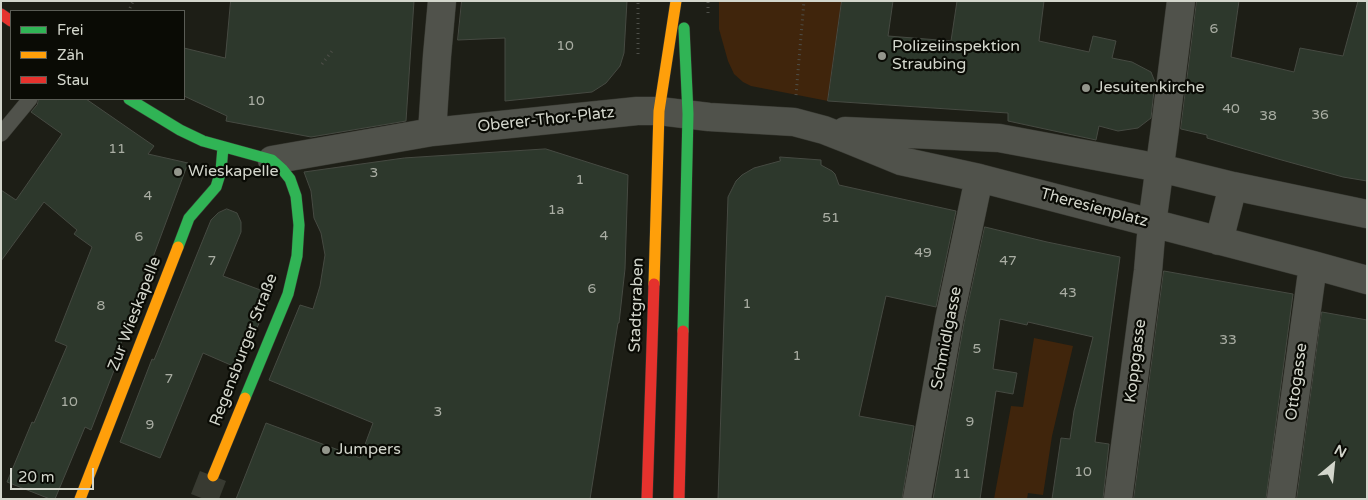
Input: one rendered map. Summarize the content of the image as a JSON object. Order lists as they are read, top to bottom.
{
  "streets": {
    "main road": ["Stadtgraben", "Zur Wieskapelle", "Regensburger Straße"],
    "street": [
      "Oberer-Thor-Platz",
      "Theresienplatz",
      "Schmidlgasse",
      "Koppgasse",
      "Ottogasse"
    ]
  },
  "crossings": [
    ["Oberer-Thor-Platz", "Theresienplatz"],
    ["Oberer-Thor-Platz", "Stadtgraben"],
    ["Oberer-Thor-Platz", "Regensburger Straße"],
    ["Theresienplatz", "Stadtgraben"],
    ["Theresienplatz", "Schmidlgasse"],
    ["Theresienplatz", "Koppgasse"],
    ["Theresienplatz", "Ottogasse"]
  ],
  "places": [
    "Polizeiinspektion Straubing",
    "Jesuitenkirche",
    "Wieskapelle",
    "Jumpers"
  ],
  "house_numbers": [
    "6",
    "10",
    "10",
    "40",
    "36",
    "38",
    "11",
    "3",
    "1",
    "4",
    "1a",
    "51",
    "4",
    "6",
    "49",
    "7",
    "47",
    "6",
    "43",
    "1",
    "8",
    "33",
    "5",
    "1",
    "7",
    "10",
    "3",
    "9",
    "9",
    "10",
    "11"
  ],
  "legend": ["Frei", "Zäh", "Stau"],
  "scale_bar": "20 m",
  "north": "top right"
}
